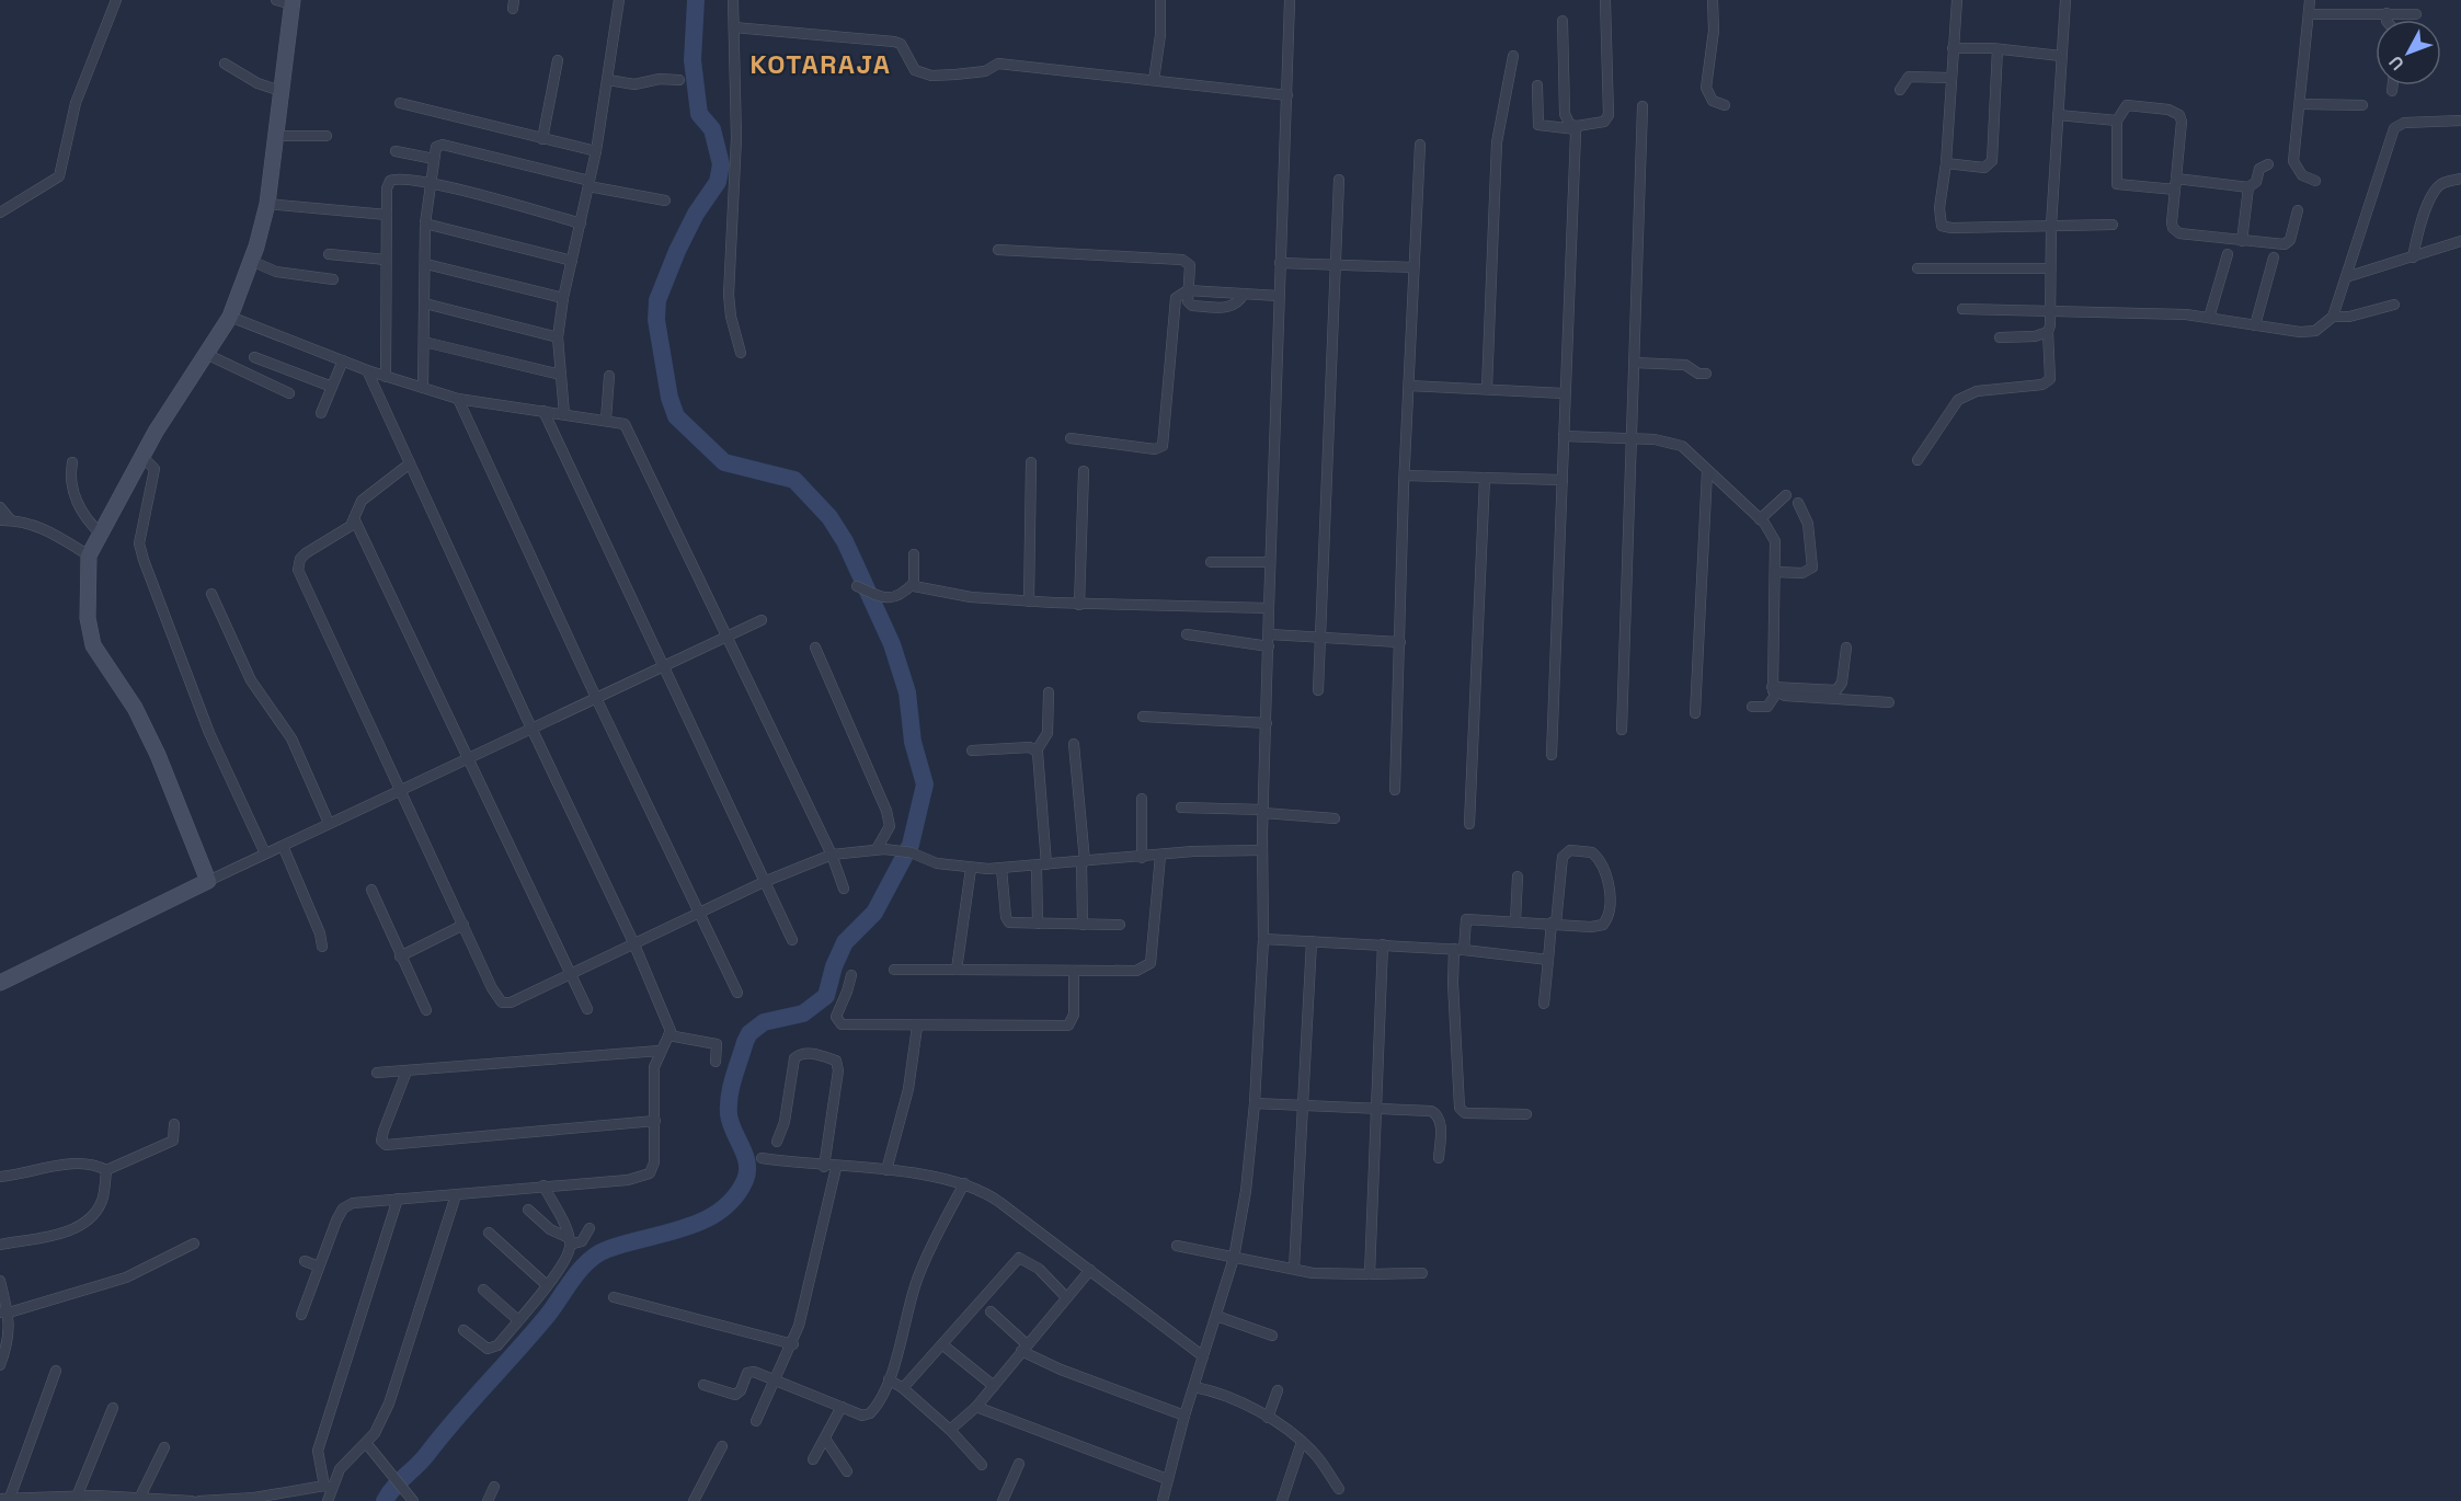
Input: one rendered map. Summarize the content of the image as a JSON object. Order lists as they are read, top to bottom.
{
  "districts": ["KOTARAJA"],
  "north": "bottom left"
}
